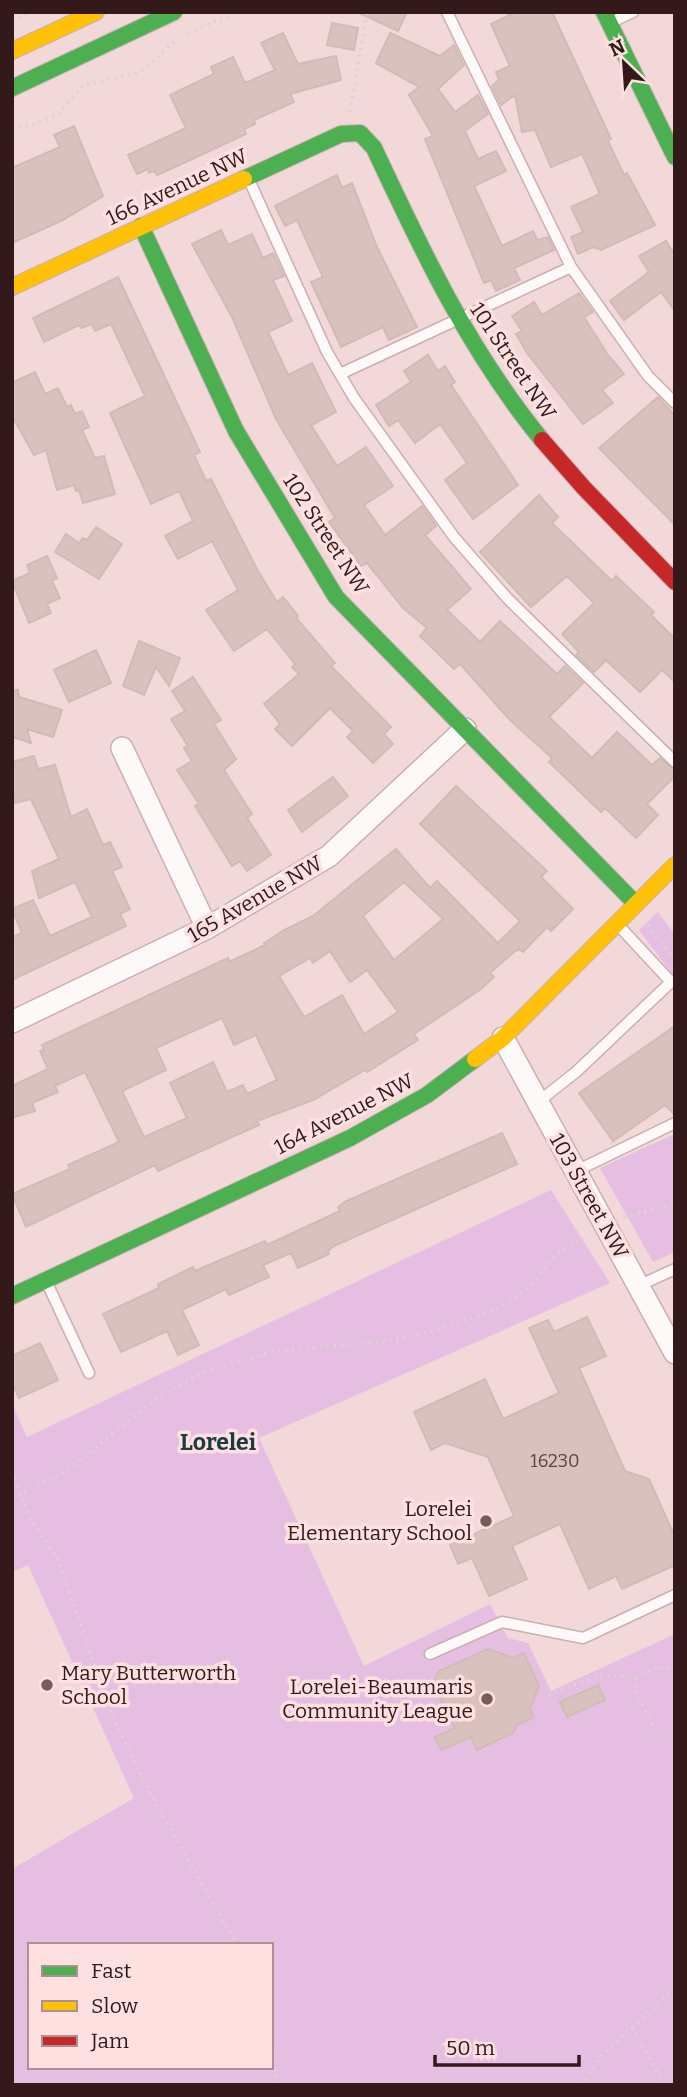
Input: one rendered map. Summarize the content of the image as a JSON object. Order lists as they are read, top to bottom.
{
  "streets": {
    "street": [
      "166 Avenue NW",
      "101 Street NW",
      "102 Street NW",
      "165 Avenue NW",
      "164 Avenue NW",
      "103 Street NW"
    ]
  },
  "crossings": [
    ["166 Avenue NW", "101 Street NW"],
    ["166 Avenue NW", "102 Street NW"],
    ["102 Street NW", "165 Avenue NW"],
    ["102 Street NW", "164 Avenue NW"],
    ["164 Avenue NW", "103 Street NW"]
  ],
  "districts": ["Lorelei"],
  "places": ["Lorelei Elementary School", "Mary Butterworth School", "Lorelei-Beaumaris Community League"],
  "house_numbers": ["16230"],
  "legend": ["Fast", "Slow", "Jam"],
  "scale_bar": "50 m",
  "north": "top left"
}
